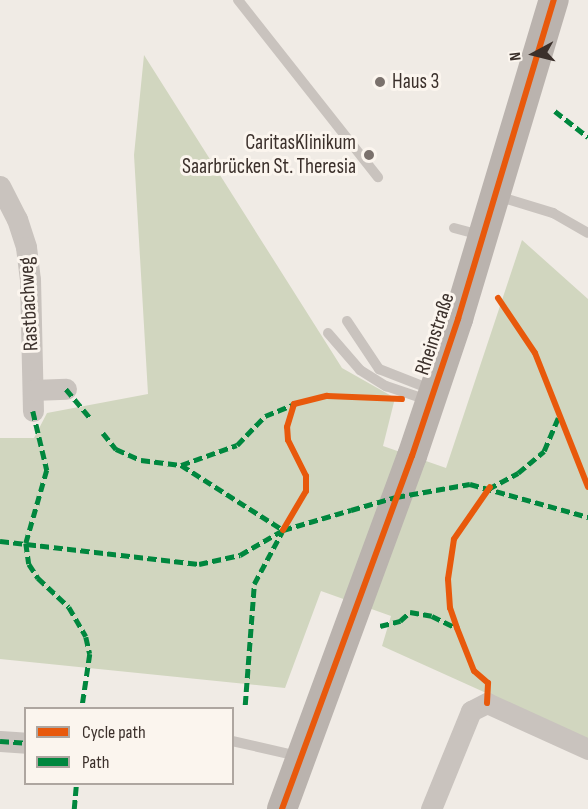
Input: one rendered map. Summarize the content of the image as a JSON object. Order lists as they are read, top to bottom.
{
  "streets": {
    "street": ["Rastbachweg", "Rheinstraße"]
  },
  "places": ["Haus 3", "CaritasKlinikum Saarbrücken St. Theresia"],
  "legend": ["Cycle path", "Path"],
  "north": "left"
}
